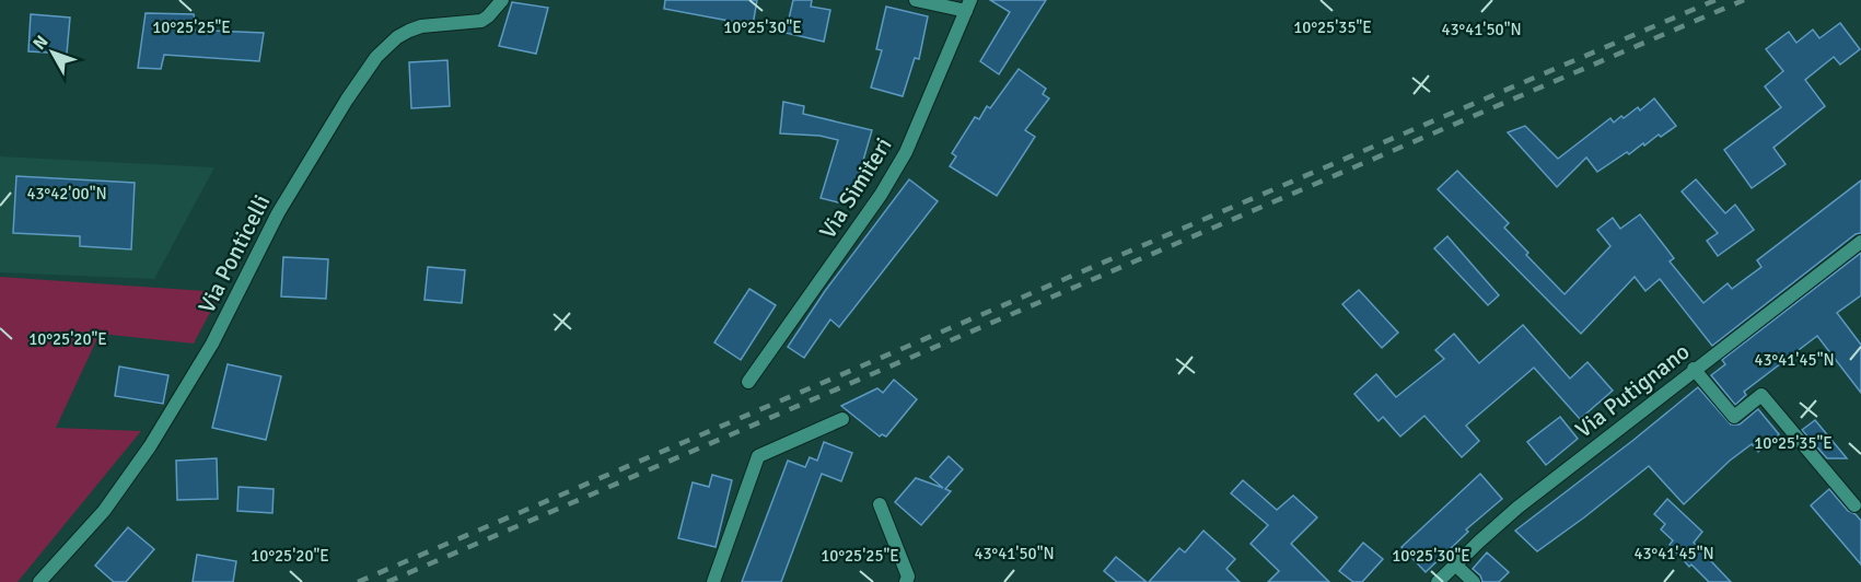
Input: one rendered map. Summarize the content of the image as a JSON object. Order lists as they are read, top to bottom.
{
  "streets": {
    "street": ["Via Simiteri", "Via Ponticelli", "Via Putignano"]
  },
  "north": "top left",
  "coordinates": [
    "10°25'25\"E",
    "10°25'30\"E",
    "10°25'35\"E",
    "43°41'50\"N",
    "43°42'00\"N",
    "10°25'20\"E",
    "43°41'45\"N"
  ]
}
